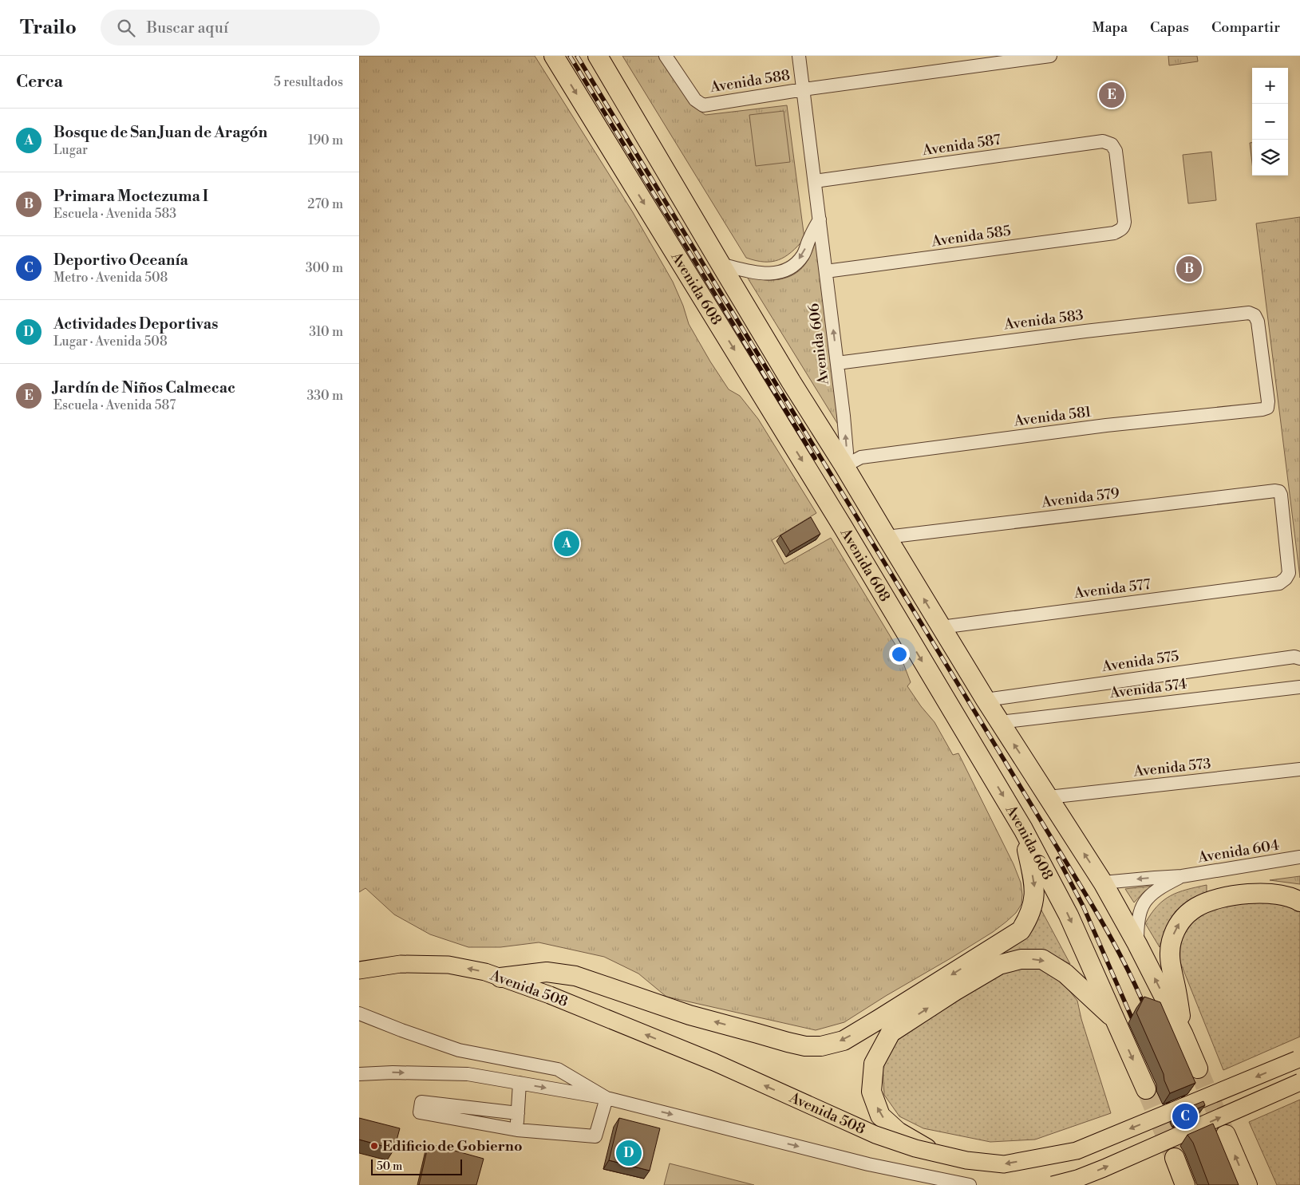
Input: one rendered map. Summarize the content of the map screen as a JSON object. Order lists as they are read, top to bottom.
{
  "streets": {
    "highway": ["Avenida 608"],
    "main road": ["Avenida 508"],
    "street": [
      "Avenida 588",
      "Avenida 587",
      "Avenida 585",
      "Avenida 583",
      "Avenida 606",
      "Avenida 581",
      "Avenida 579",
      "Avenida 577",
      "Avenida 575",
      "Avenida 574",
      "Avenida 573",
      "Avenida 604"
    ]
  },
  "crossings": [
    ["Avenida 588", "Avenida 606"],
    ["Avenida 587", "Avenida 585"],
    ["Avenida 587", "Avenida 606"],
    ["Avenida 585", "Avenida 606"],
    ["Avenida 583", "Avenida 606"],
    ["Avenida 583", "Avenida 581"],
    ["Avenida 606", "Avenida 581"],
    ["Avenida 579", "Avenida 577"]
  ],
  "one_way": ["Avenida 606", "Avenida 508"],
  "places": ["Edificio de Gobierno"],
  "scale_bar": "50 m",
  "page": {
    "header": "Trailo",
    "search": "Buscar aquí",
    "nav": ["Mapa", "Capas", "Compartir"],
    "heading": ["Cerca", "5 resultados"],
    "map_buttons": ["+", "−"],
    "pins": [
      "E",
      "B",
      "A",
      "C",
      "D"
    ],
    "list": [
      {
        "mark": "A",
        "name": "Bosque de San Juan de Aragón",
        "note": "Lugar",
        "value": "190 m"
      },
      {
        "mark": "B",
        "name": "Primara Moctezuma I",
        "note": "Escuela · Avenida 583",
        "value": "270 m"
      },
      {
        "mark": "C",
        "name": "Deportivo Oceanía",
        "note": "Metro · Avenida 508",
        "value": "300 m"
      },
      {
        "mark": "D",
        "name": "Actividades Deportivas",
        "note": "Lugar · Avenida 508",
        "value": "310 m"
      },
      {
        "mark": "E",
        "name": "Jardín de Niños Calmecac",
        "note": "Escuela · Avenida 587",
        "value": "330 m"
      }
    ],
    "scale": "50 m"
  }
}
